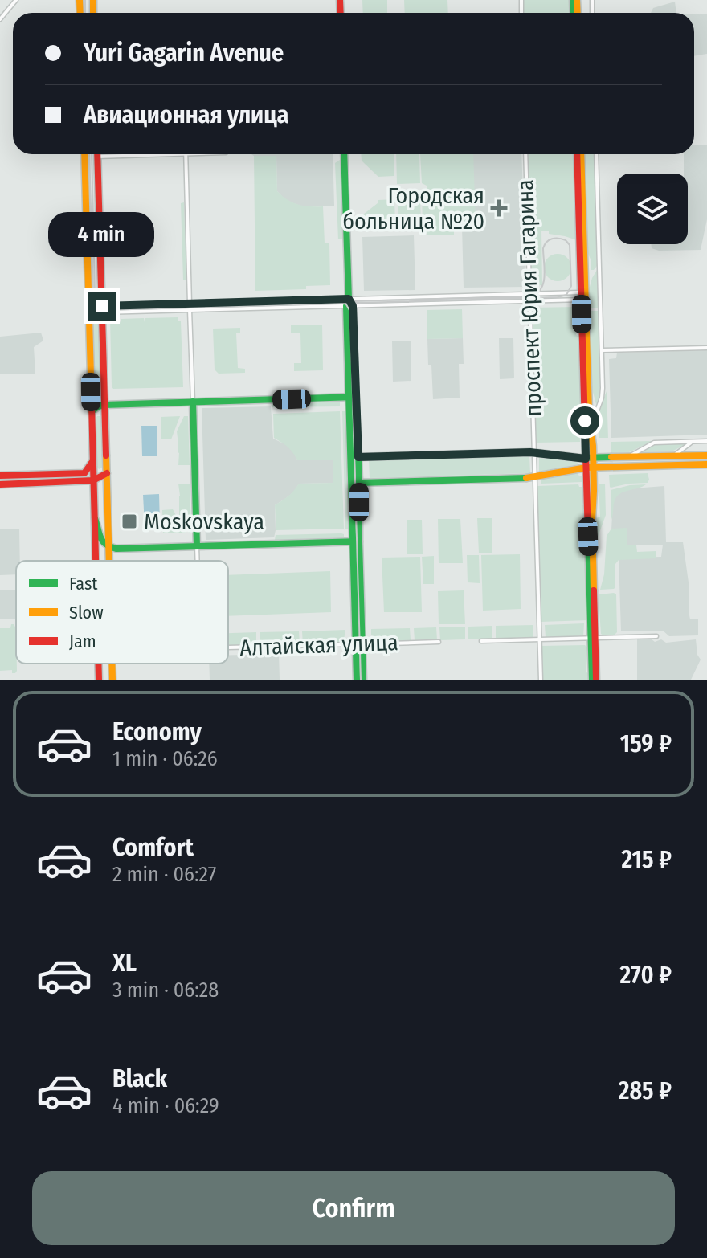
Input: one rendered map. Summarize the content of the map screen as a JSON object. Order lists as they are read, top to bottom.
{
  "streets": {
    "street": ["проспект Юрия Гагарина", "Алтайская улица"]
  },
  "places": {
    "health": ["Городская больница №20"],
    "transit": ["Moskovskaya"]
  },
  "legend": ["Fast", "Slow", "Jam"],
  "page": {
    "banner": ["Yuri Gagarin Avenue", "Авиационная улица"],
    "bubble": "4 min",
    "list": [
      {
        "name": "Economy",
        "note": "1 min · 06:26",
        "value": "159 ₽"
      },
      {
        "name": "Comfort",
        "note": "2 min · 06:27",
        "value": "215 ₽"
      },
      {
        "name": "XL",
        "note": "3 min · 06:28",
        "value": "270 ₽"
      },
      {
        "name": "Black",
        "note": "4 min · 06:29",
        "value": "285 ₽"
      }
    ],
    "buttons": "Confirm"
  }
}
